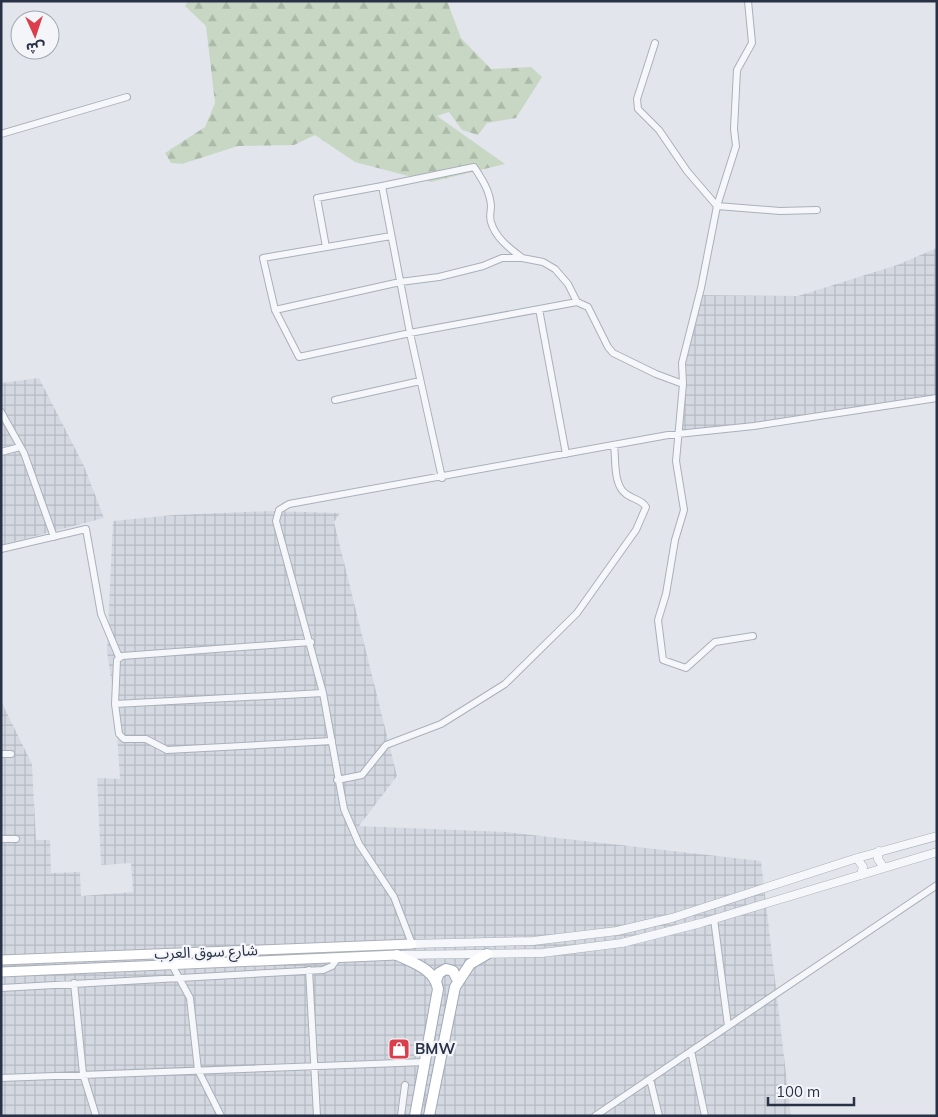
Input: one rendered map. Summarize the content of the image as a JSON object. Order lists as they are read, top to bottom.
{
  "streets": {
    "main road": ["شارع سوق العرب"]
  },
  "places": {
    "shop": ["BMW"]
  },
  "scale_bar": "100 m",
  "north": "bottom"
}
